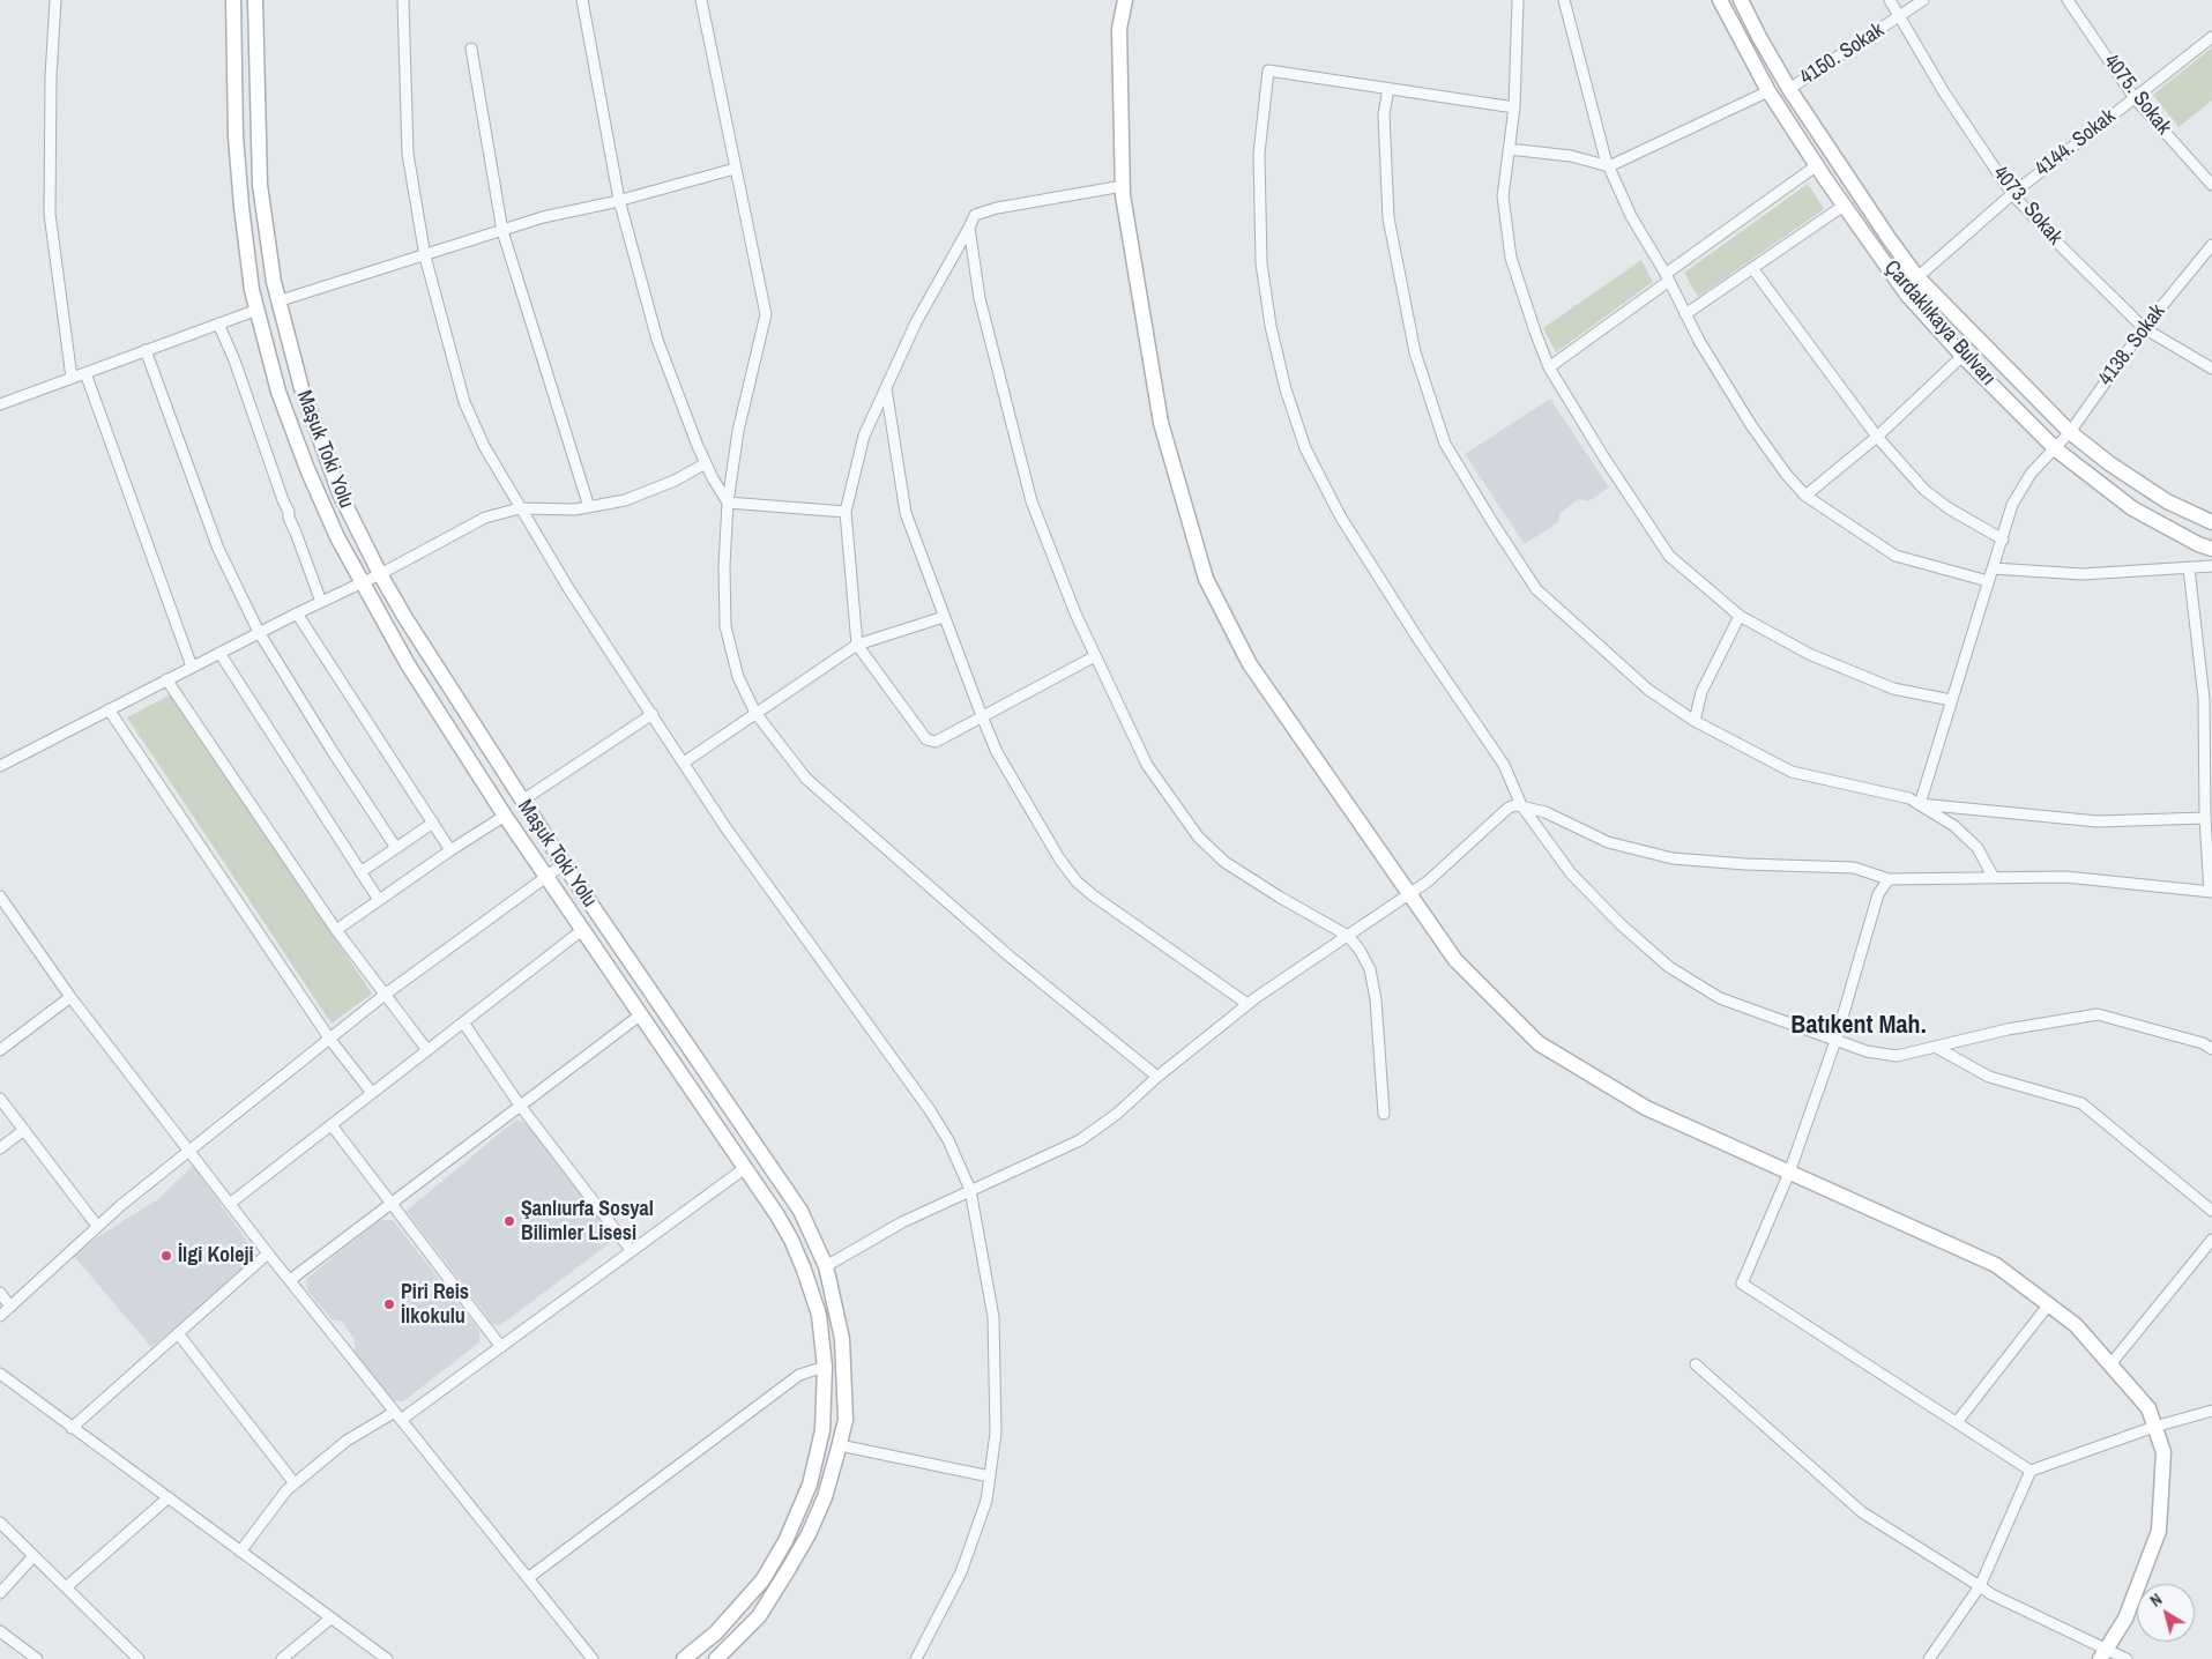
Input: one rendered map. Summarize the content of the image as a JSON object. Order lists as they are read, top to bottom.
{
  "streets": {
    "main road": ["Çardaklıkaya Bulvarı", "Maşuk Toki Yolu"],
    "street": [
      "4150. Sokak",
      "4075. Sokak",
      "4144. Sokak",
      "4073. Sokak",
      "4138. Sokak"
    ]
  },
  "crossings": [
    ["4150. Sokak", "4073. Sokak"],
    ["4150. Sokak", "Çardaklıkaya Bulvarı"],
    ["4075. Sokak", "4144. Sokak"],
    ["4144. Sokak", "4073. Sokak"],
    ["4144. Sokak", "Çardaklıkaya Bulvarı"],
    ["4073. Sokak", "4138. Sokak"],
    ["Çardaklıkaya Bulvarı", "4138. Sokak"]
  ],
  "districts": ["Batıkent Mah."],
  "places": ["Şanlıurfa Sosyal Bilimler Lisesi", "İlgi Koleji", "Piri Reis İlkokulu"],
  "north": "top left"
}
